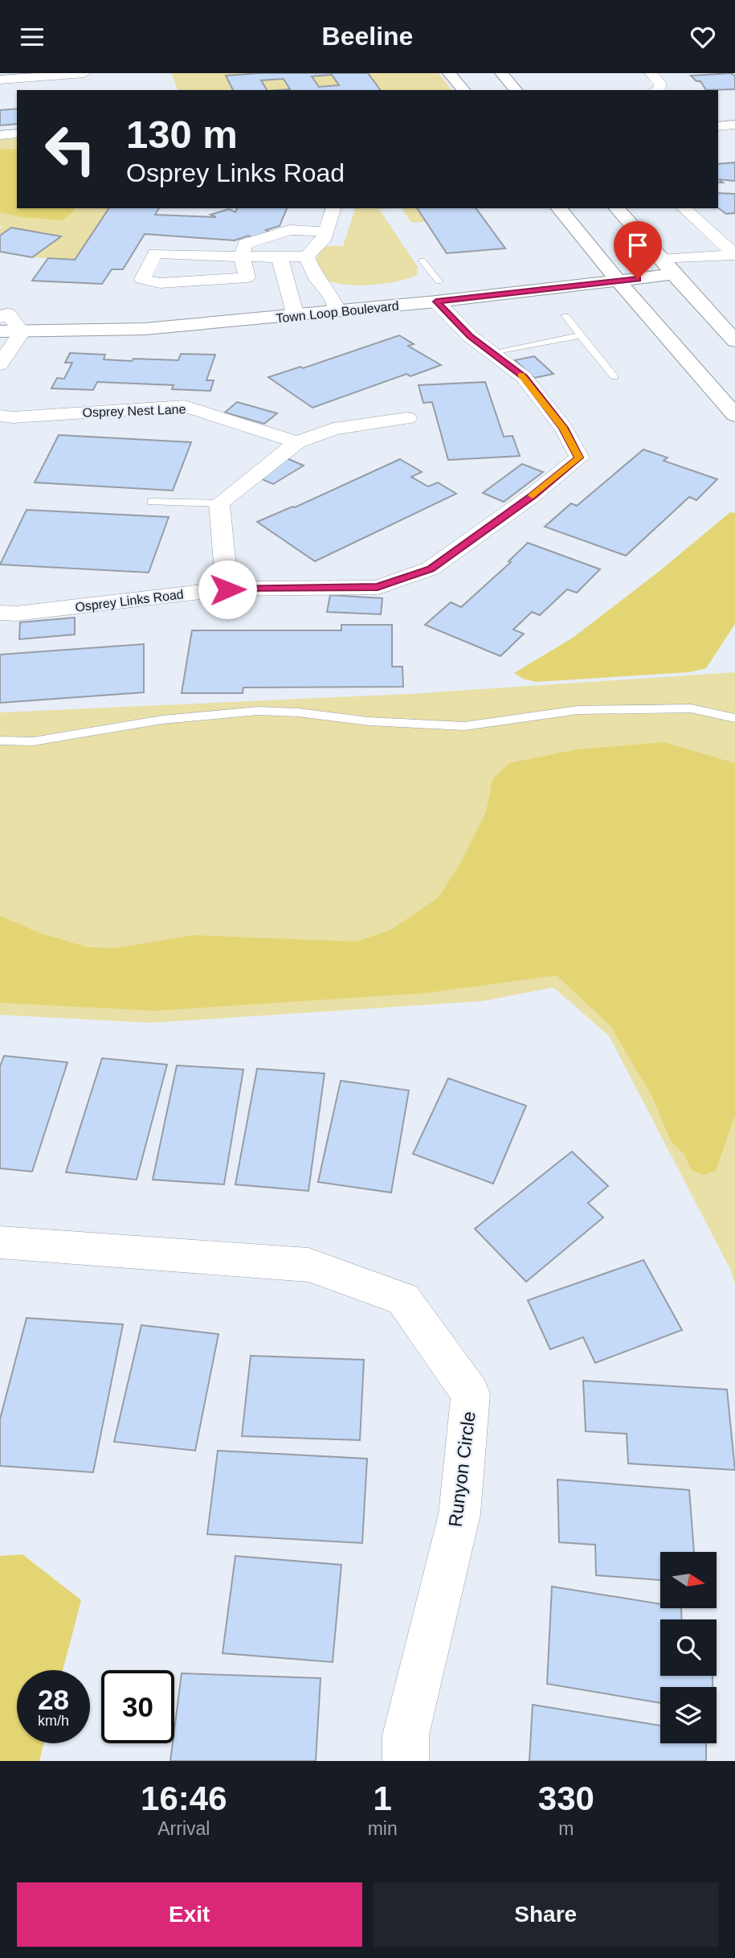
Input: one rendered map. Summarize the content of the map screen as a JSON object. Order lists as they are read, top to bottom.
{
  "streets": {
    "street": [
      "Town Loop Boulevard",
      "Osprey Nest Lane",
      "Osprey Links Road",
      "Runyon Circle"
    ]
  },
  "crossings": [
    ["Town Loop Boulevard", "Osprey Links Road"]
  ],
  "north": "right",
  "page": {
    "header": "Beeline",
    "turn": ["130 m", "Osprey Links Road"],
    "speed": "28 km/h",
    "limit": "30",
    "eta": [
      "16:46",
      "Arrival",
      "1",
      "min",
      "330",
      "m"
    ],
    "buttons": ["Exit", "Share"]
  }
}
